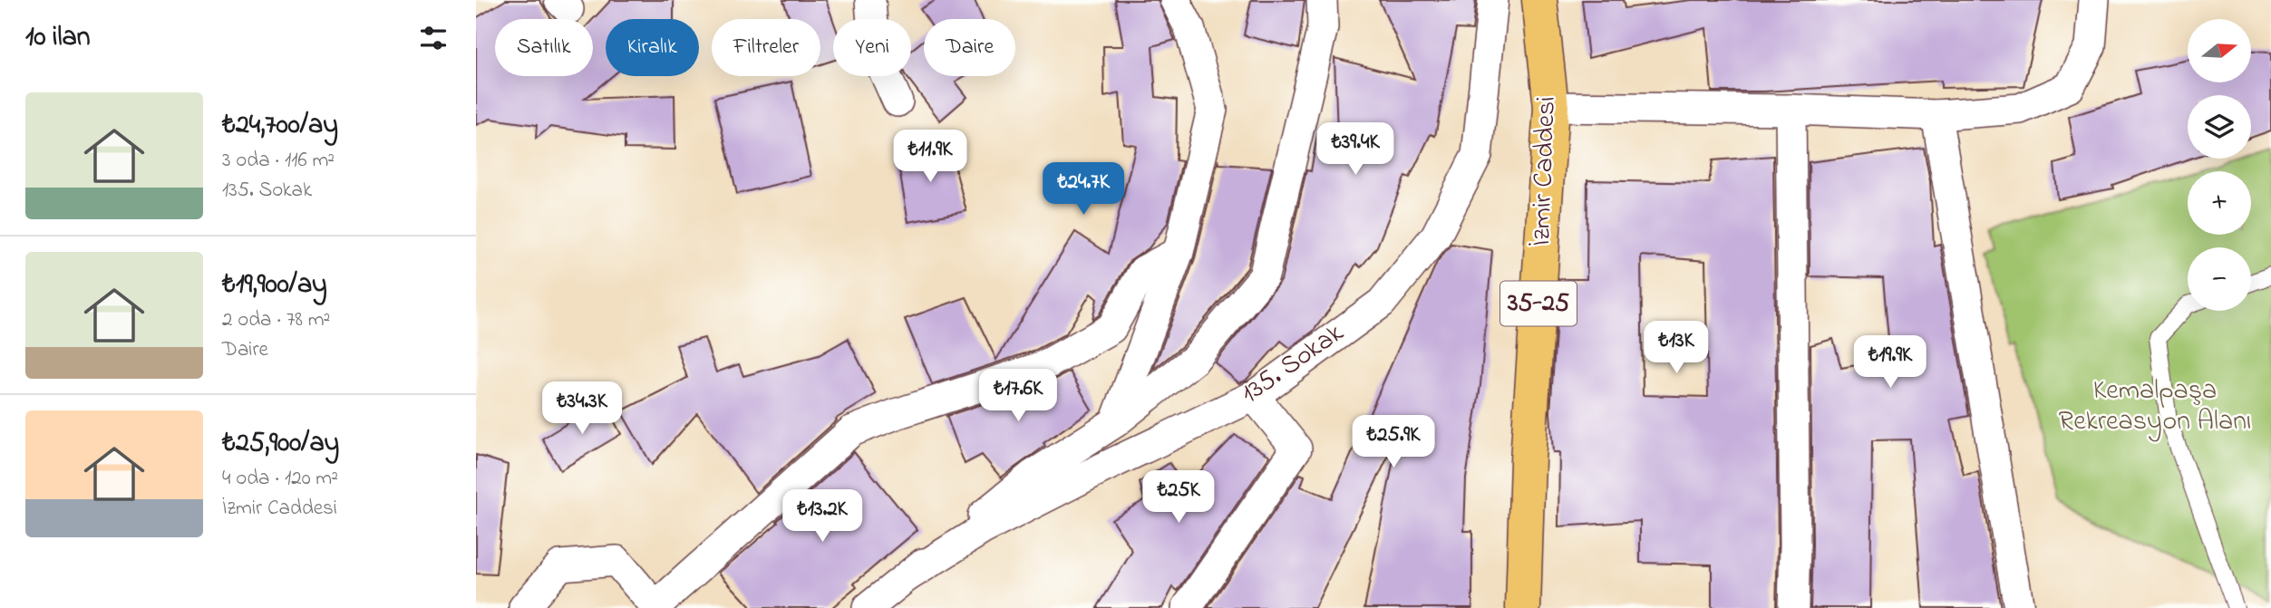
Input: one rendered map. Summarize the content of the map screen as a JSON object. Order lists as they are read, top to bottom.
{
  "streets": {
    "main road": ["İzmir Caddesi", "35-25"],
    "street": ["135. Sokak"]
  },
  "parks": ["Kemalpaşa Rekreasyon Alanı"],
  "north": "right",
  "page": {
    "heading": "10 ilan",
    "map_buttons": ["+", "−"],
    "chip": [
      "Satılık",
      "Kiralık",
      "Filtreler",
      "Yeni",
      "Daire"
    ],
    "list": [
      {
        "name": "₺24,700/ay",
        "note": "3 oda · 116 m² · 135. Sokak"
      },
      {
        "name": "₺19,900/ay",
        "note": "2 oda · 78 m² · Daire"
      },
      {
        "name": "₺25,900/ay",
        "note": "4 oda · 120 m² · İzmir Caddesi"
      }
    ],
    "price": [
      "₺39.4K",
      "₺11.9K",
      "₺24.7K",
      "₺13K",
      "₺19.9K",
      "₺17.6K",
      "₺34.3K",
      "₺25.9K",
      "₺25K",
      "₺13.2K"
    ]
  }
}
